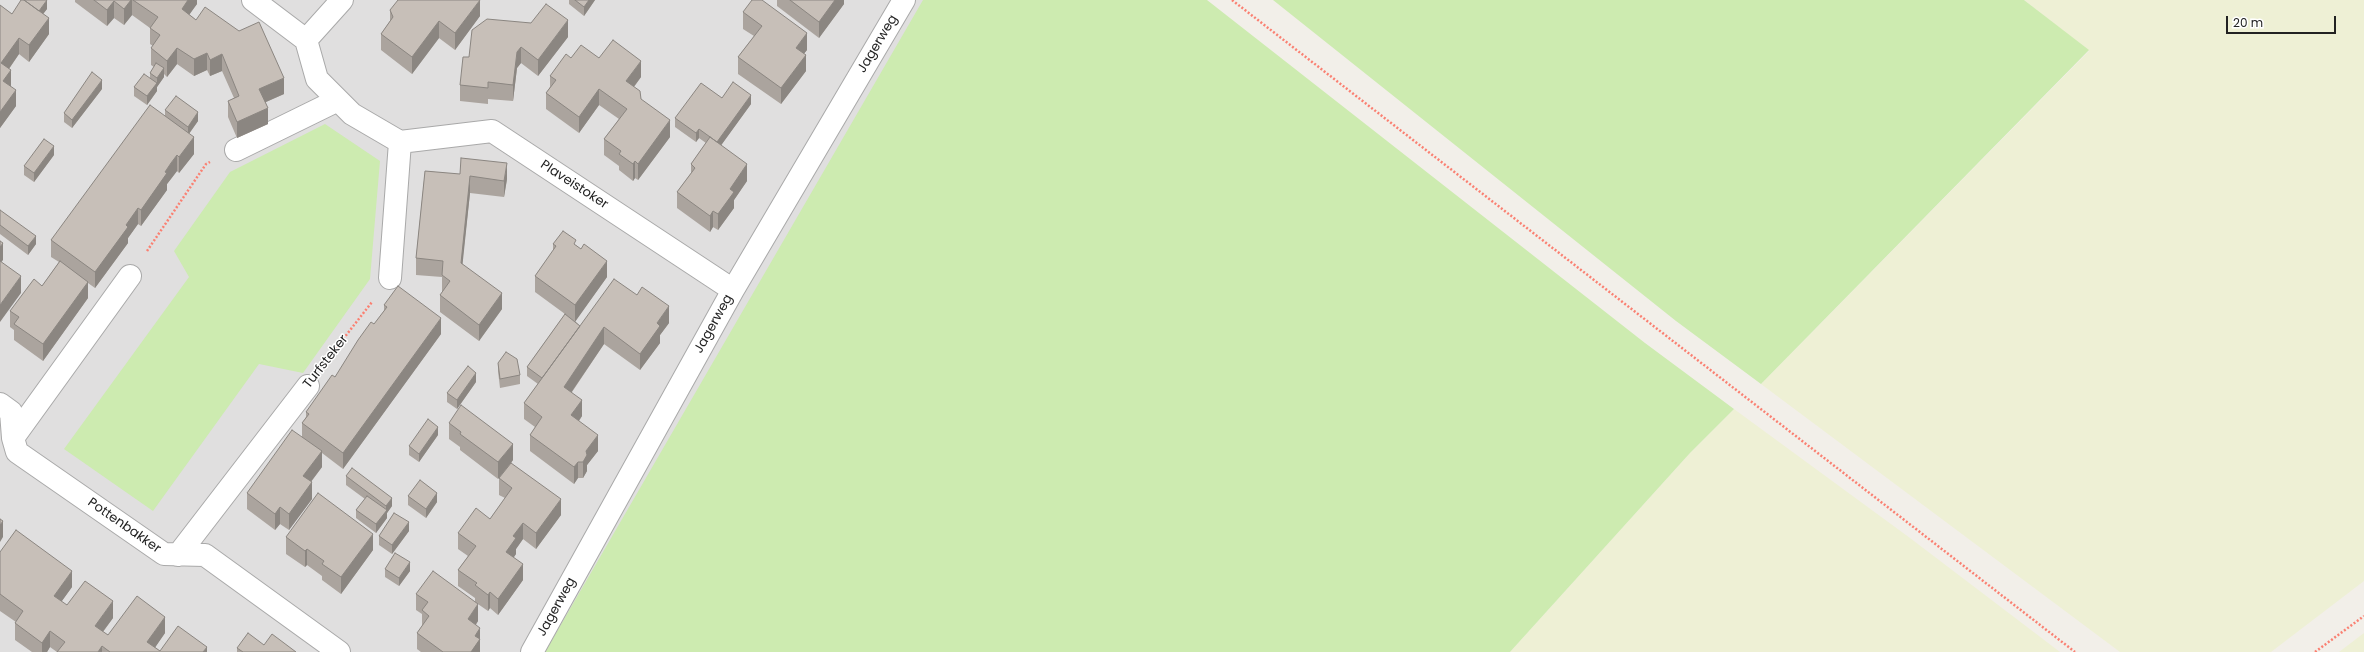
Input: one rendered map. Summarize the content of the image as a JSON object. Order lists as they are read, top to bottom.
{
  "streets": {
    "street": [
      "Jagerweg",
      "Plaveistoker",
      "Turfsteker",
      "Pottenbakker"
    ]
  },
  "crossings": [
    ["Jagerweg", "Plaveistoker"],
    ["Turfsteker", "Pottenbakker"]
  ],
  "scale_bar": "20 m"
}
